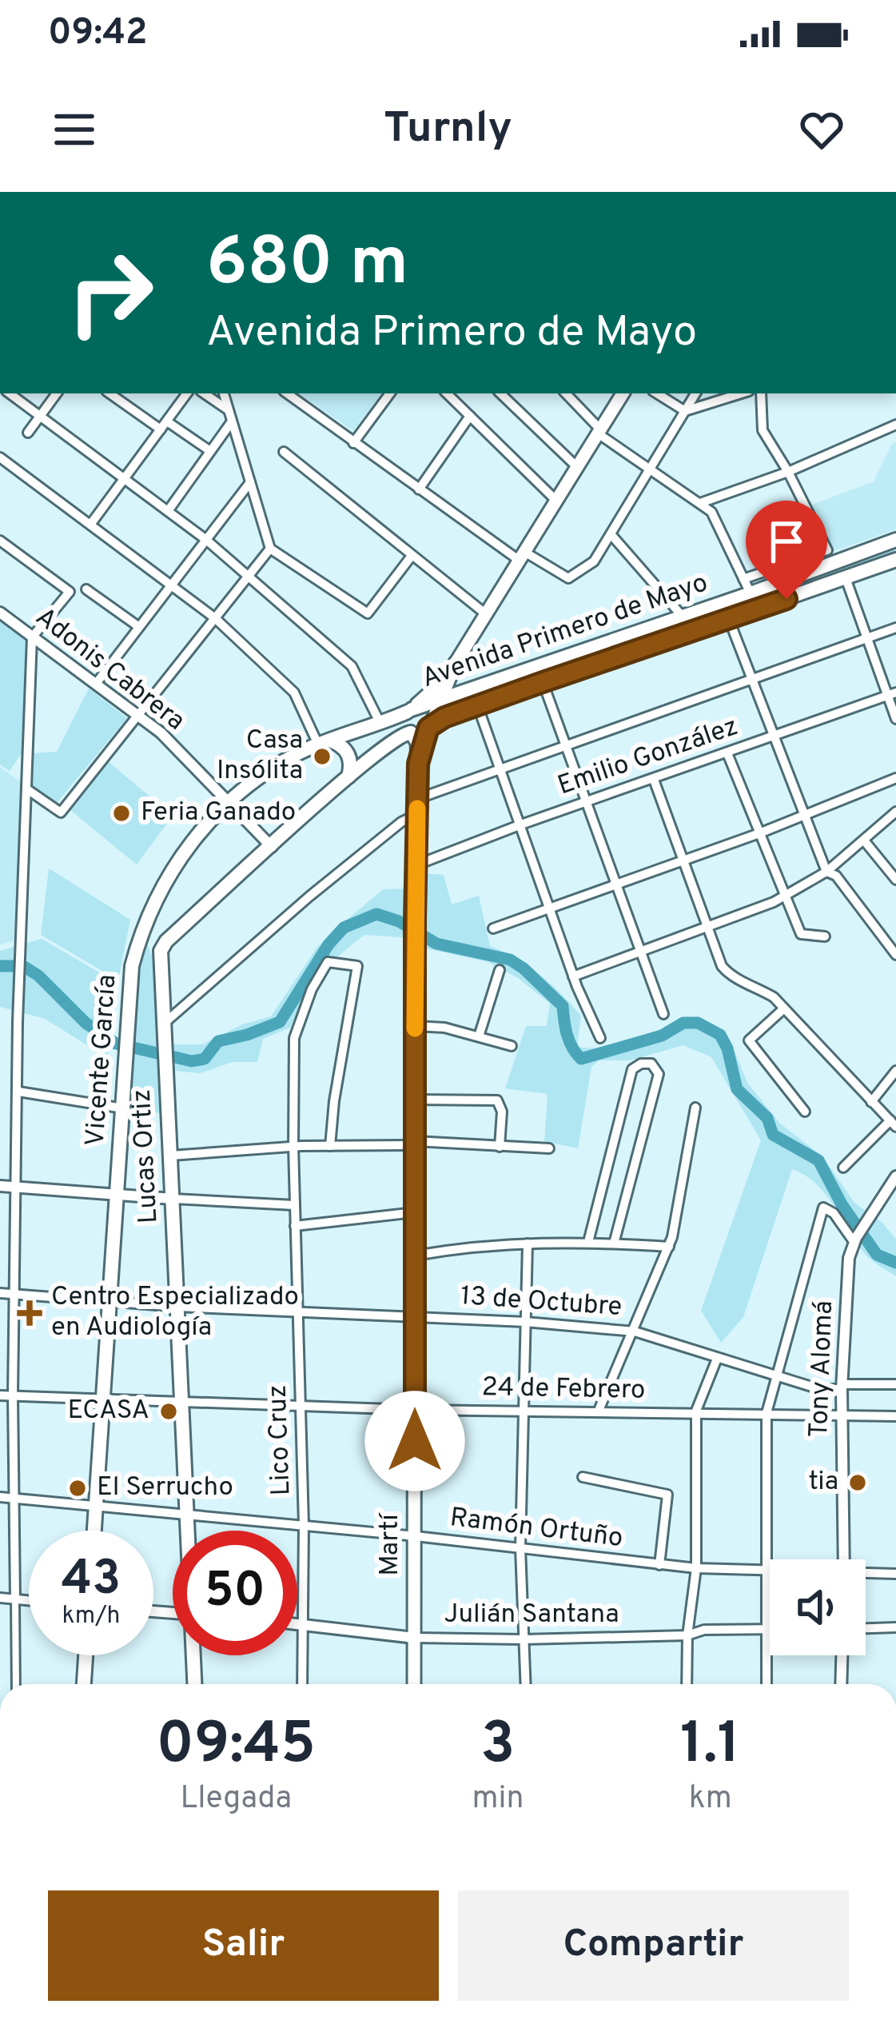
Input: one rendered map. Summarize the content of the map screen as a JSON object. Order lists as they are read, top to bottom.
{
  "streets": {
    "main road": [
      "Avenida Primero de Mayo",
      "Vicente García",
      "Lucas Ortiz",
      "Martí"
    ],
    "street": [
      "Adonis Cabrera",
      "Emilio González",
      "13 de Octubre",
      "Tony Alomá",
      "24 de Febrero",
      "Lico Cruz",
      "Ramón Ortuño",
      "Julián Santana"
    ]
  },
  "crossings": [
    ["Avenida Primero de Mayo", "Vicente García"],
    ["Avenida Primero de Mayo", "Martí"],
    ["Adonis Cabrera", "Vicente García"],
    ["Emilio González", "Martí"],
    ["Vicente García", "13 de Octubre"],
    ["Vicente García", "24 de Febrero"],
    ["Vicente García", "Ramón Ortuño"],
    ["Vicente García", "Martí"],
    ["Lucas Ortiz", "13 de Octubre"],
    ["Lucas Ortiz", "24 de Febrero"],
    ["Lucas Ortiz", "Ramón Ortuño"],
    ["13 de Octubre", "Tony Alomá"],
    ["13 de Octubre", "Lico Cruz"],
    ["13 de Octubre", "Martí"],
    ["Tony Alomá", "24 de Febrero"],
    ["24 de Febrero", "Lico Cruz"],
    ["24 de Febrero", "Martí"],
    ["Lico Cruz", "Ramón Ortuño"],
    ["Lico Cruz", "Julián Santana"],
    ["Ramón Ortuño", "Martí"],
    ["Martí", "Julián Santana"]
  ],
  "places": {
    "other": [
      "Casa Insólita",
      "Feria Ganado",
      "ECASA",
      "tia",
      "El Serrucho"
    ],
    "health": ["Centro Especializado en Audiología"]
  },
  "page": {
    "status": "09:42",
    "header": "Turnly",
    "turn": ["680 m", "Avenida Primero de Mayo"],
    "speed": "43 km/h",
    "limit": "50",
    "eta": [
      "09:45",
      "Llegada",
      "3",
      "min",
      "1.1",
      "km"
    ],
    "buttons": ["Salir", "Compartir"]
  }
}
